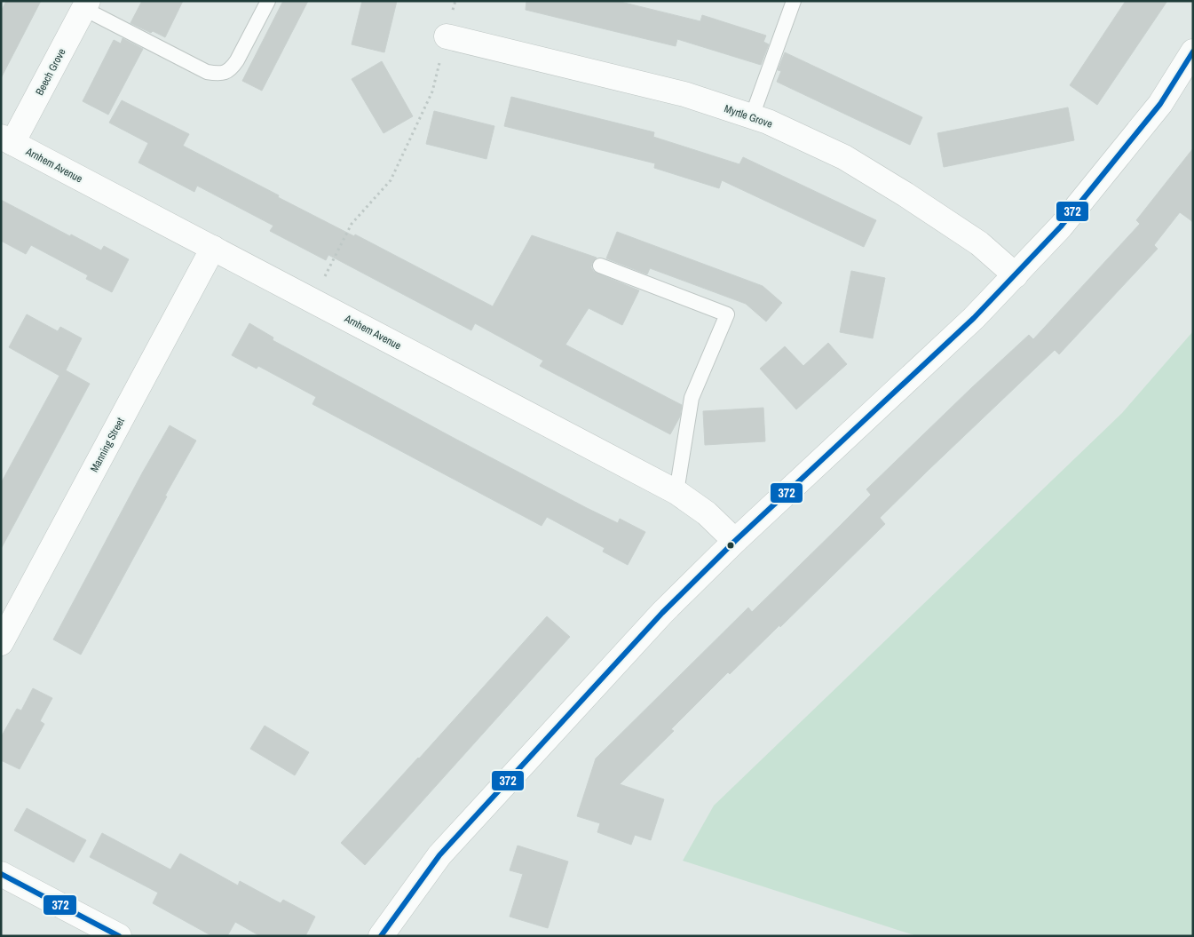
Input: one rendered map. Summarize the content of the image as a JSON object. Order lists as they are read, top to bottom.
{
  "streets": {
    "street": [
      "Beech Grove",
      "Myrtle Grove",
      "Arnhem Avenue",
      "Manning Street"
    ]
  },
  "crossings": [
    ["Beech Grove", "Arnhem Avenue"],
    ["Arnhem Avenue", "Manning Street"]
  ],
  "lines": ["transit line 372"]
}
